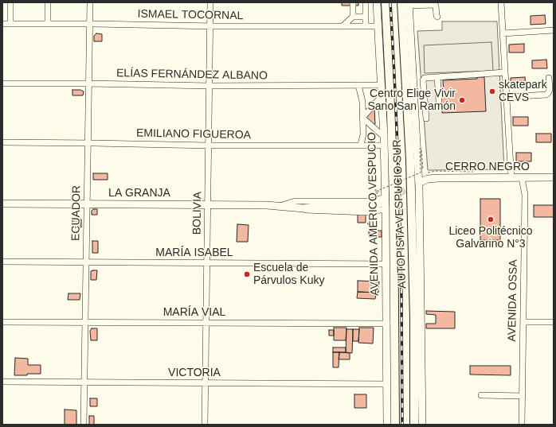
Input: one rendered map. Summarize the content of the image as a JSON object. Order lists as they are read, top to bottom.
{
  "streets": {
    "highway": ["AUTOPISTA VESPUCIO SUR"],
    "main road": ["CERRO NEGRO", "LA GRANJA", "AVENIDA AMÉRICO VESPUCIO"],
    "street": [
      "ISMAEL TOCORNAL",
      "ELÍAS FERNÁNDEZ ALBANO",
      "EMILIANO FIGUEROA",
      "ECUADOR",
      "BOLIVIA",
      "MARÍA ISABEL",
      "AVENIDA OSSA",
      "MARÍA VIAL",
      "VICTORIA"
    ]
  },
  "crossings": [
    ["ISMAEL TOCORNAL", "ECUADOR"],
    ["ISMAEL TOCORNAL", "BOLIVIA"],
    ["ISMAEL TOCORNAL", "AVENIDA AMÉRICO VESPUCIO"],
    ["ELÍAS FERNÁNDEZ ALBANO", "ECUADOR"],
    ["ELÍAS FERNÁNDEZ ALBANO", "BOLIVIA"],
    ["ELÍAS FERNÁNDEZ ALBANO", "AVENIDA AMÉRICO VESPUCIO"],
    ["EMILIANO FIGUEROA", "ECUADOR"],
    ["EMILIANO FIGUEROA", "BOLIVIA"],
    ["EMILIANO FIGUEROA", "AVENIDA AMÉRICO VESPUCIO"],
    ["CERRO NEGRO", "AVENIDA OSSA"],
    ["LA GRANJA", "ECUADOR"],
    ["LA GRANJA", "BOLIVIA"],
    ["LA GRANJA", "AVENIDA AMÉRICO VESPUCIO"],
    ["ECUADOR", "MARÍA ISABEL"],
    ["ECUADOR", "MARÍA VIAL"],
    ["ECUADOR", "VICTORIA"],
    ["BOLIVIA", "MARÍA ISABEL"],
    ["BOLIVIA", "MARÍA VIAL"],
    ["BOLIVIA", "VICTORIA"],
    ["AVENIDA AMÉRICO VESPUCIO", "MARÍA ISABEL"],
    ["AVENIDA AMÉRICO VESPUCIO", "MARÍA VIAL"],
    ["AVENIDA AMÉRICO VESPUCIO", "VICTORIA"]
  ],
  "places": [
    "skatepark CEVS",
    "Centro Elige Vivir Sano San Ramón",
    "Liceo Politécnico Galvarino N°3",
    "Escuela de Párvulos Kuky"
  ]
}
